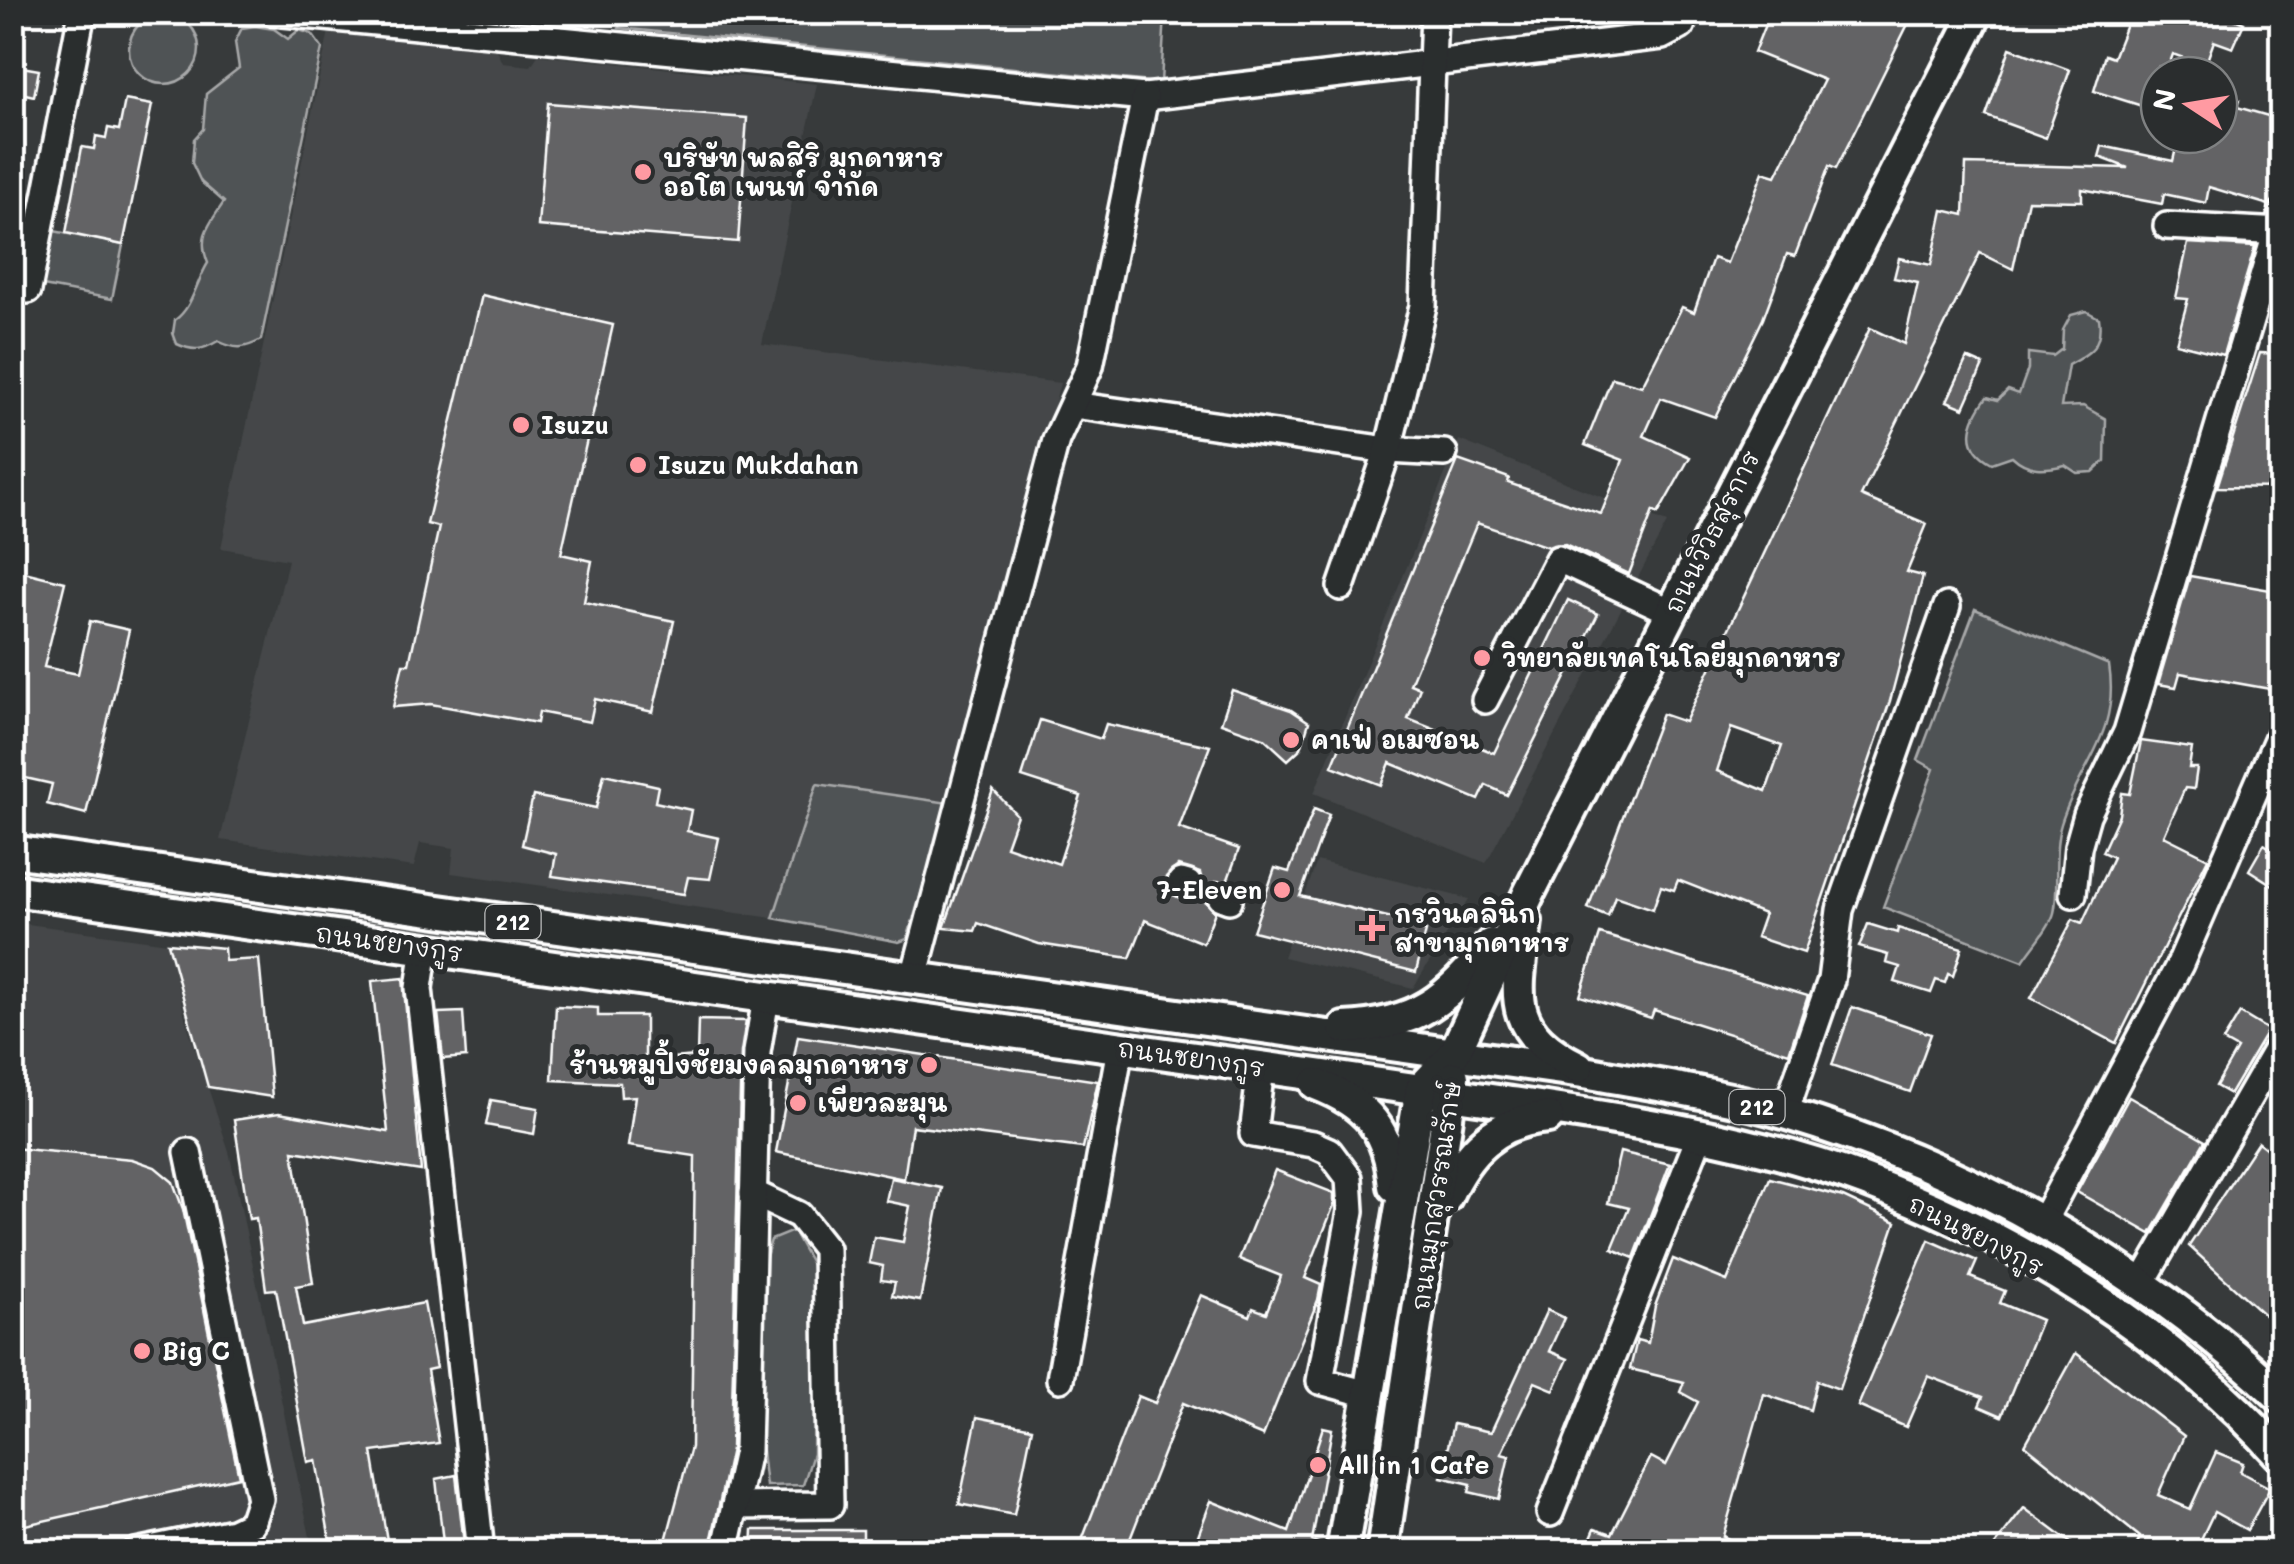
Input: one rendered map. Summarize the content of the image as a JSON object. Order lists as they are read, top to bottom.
{
  "streets": {
    "main road": [
      "ถนนวิวิธสุรการ",
      "212",
      "ถนนชยางกูร",
      "ถนนมุกสุวรรณรักษ์"
    ]
  },
  "crossings": [
    ["ถนนวิวิธสุรการ", "ถนนชยางกูร"],
    ["ถนนวิวิธสุรการ", "ถนนมุกสุวรรณรักษ์"],
    ["ถนนชยางกูร", "ถนนมุกสุวรรณรักษ์"]
  ],
  "places": {
    "other": [
      "บริษัท พลสิริ มุกดาหาร ออโต เพนท์ จำกัด",
      "Isuzu",
      "Isuzu Mukdahan",
      "วิทยาลัยเทคโนโลยีมุกดาหาร",
      "คาเฟ่ อเมซอน",
      "7-Eleven",
      "ร้านหมูปิ้งชัยมงคลมุกดาหาร",
      "เพียวละมุน",
      "Big C",
      "All in 1 Cafe"
    ],
    "health": ["กรวินคลินิก สาขามุกดาหาร"]
  },
  "north": "left"
}
